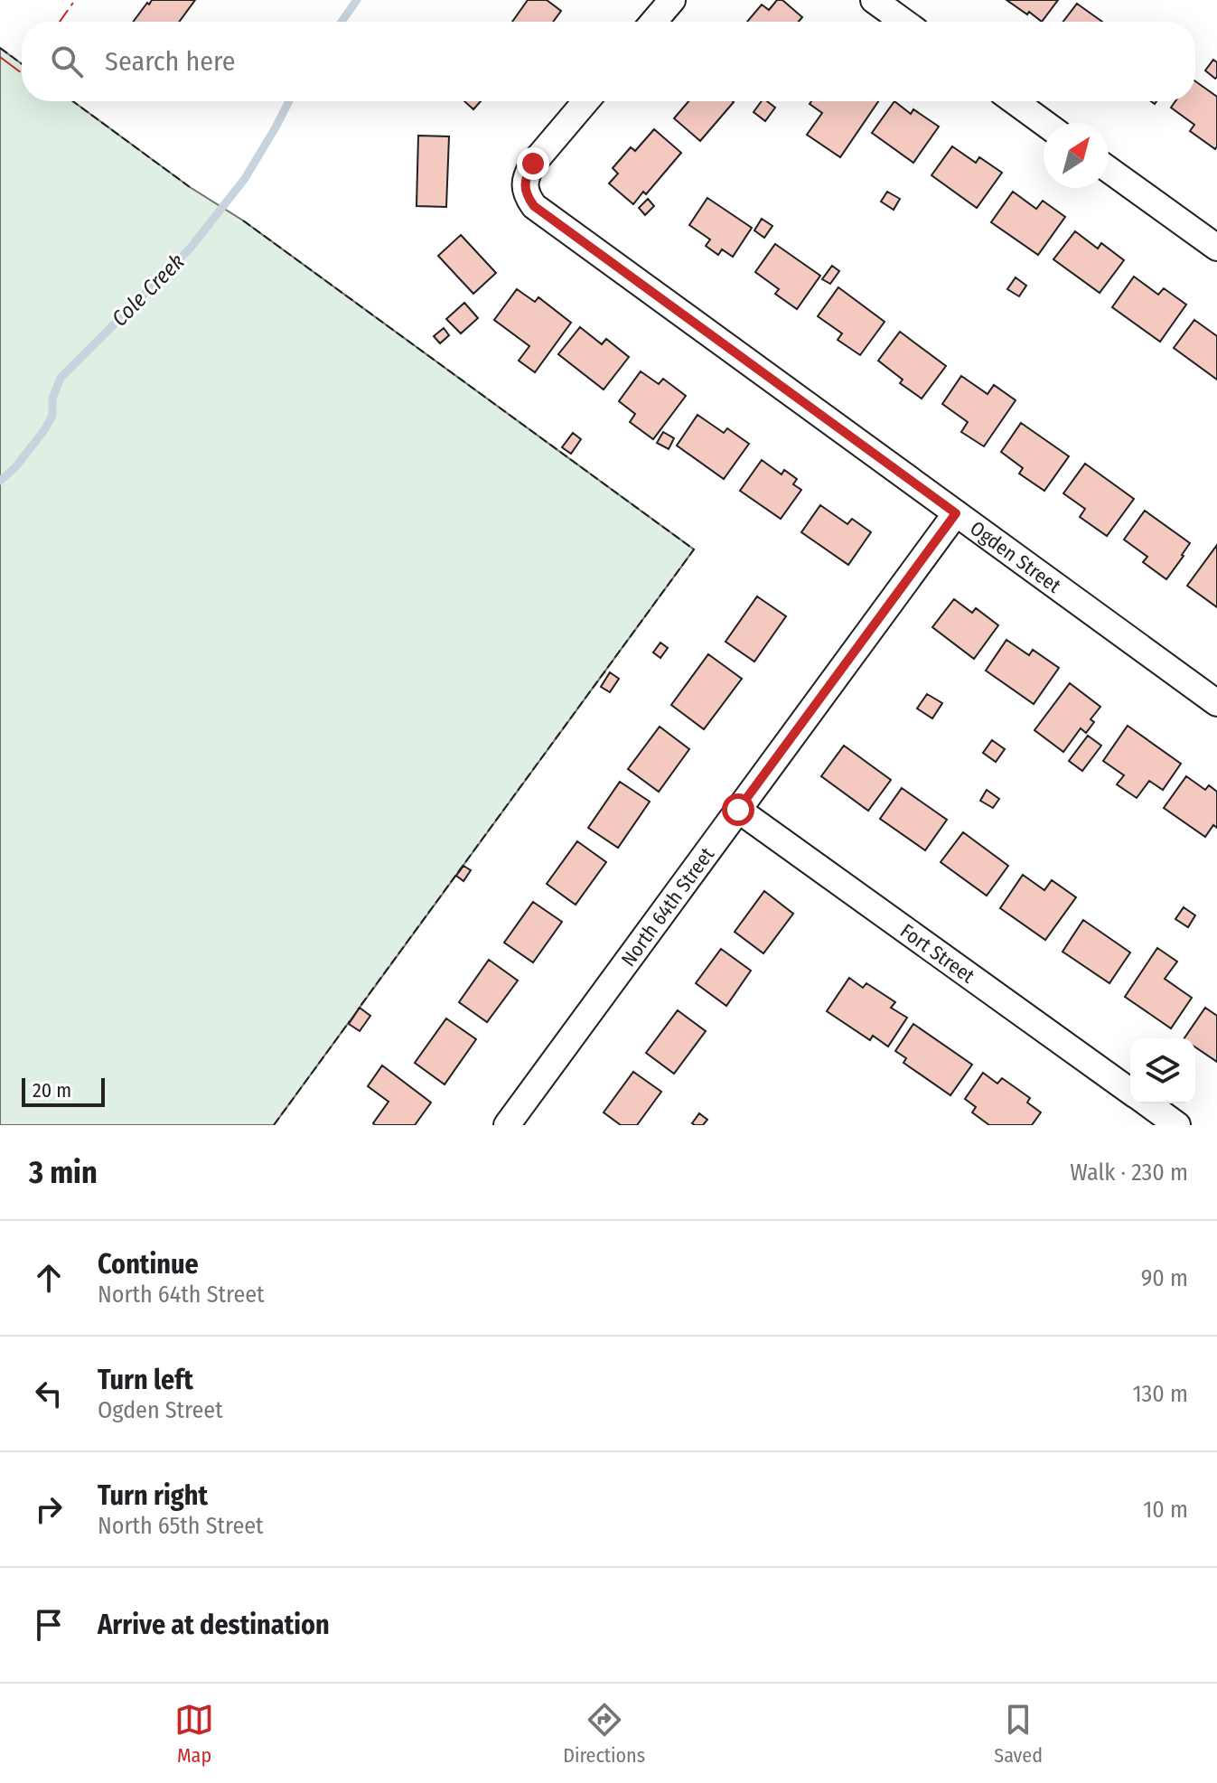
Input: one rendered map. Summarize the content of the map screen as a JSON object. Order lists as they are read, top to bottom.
{
  "streets": {
    "street": ["Ogden Street", "North 64th Street", "Fort Street"]
  },
  "crossings": [
    ["Ogden Street", "North 64th Street"],
    ["North 64th Street", "Fort Street"]
  ],
  "water": ["Cole Creek"],
  "scale_bar": "20 m",
  "north": "top right",
  "page": {
    "search": "Search here",
    "scale": "20 m",
    "heading": ["3 min", "Walk · 230 m"],
    "list": [
      ["Continue", "North 64th Street", "90 m"],
      ["Turn left", "Ogden Street", "130 m"],
      ["Turn right", "North 65th Street", "10 m"],
      "Arrive at destination"
    ],
    "nav": ["Map", "Directions", "Saved"]
  }
}
